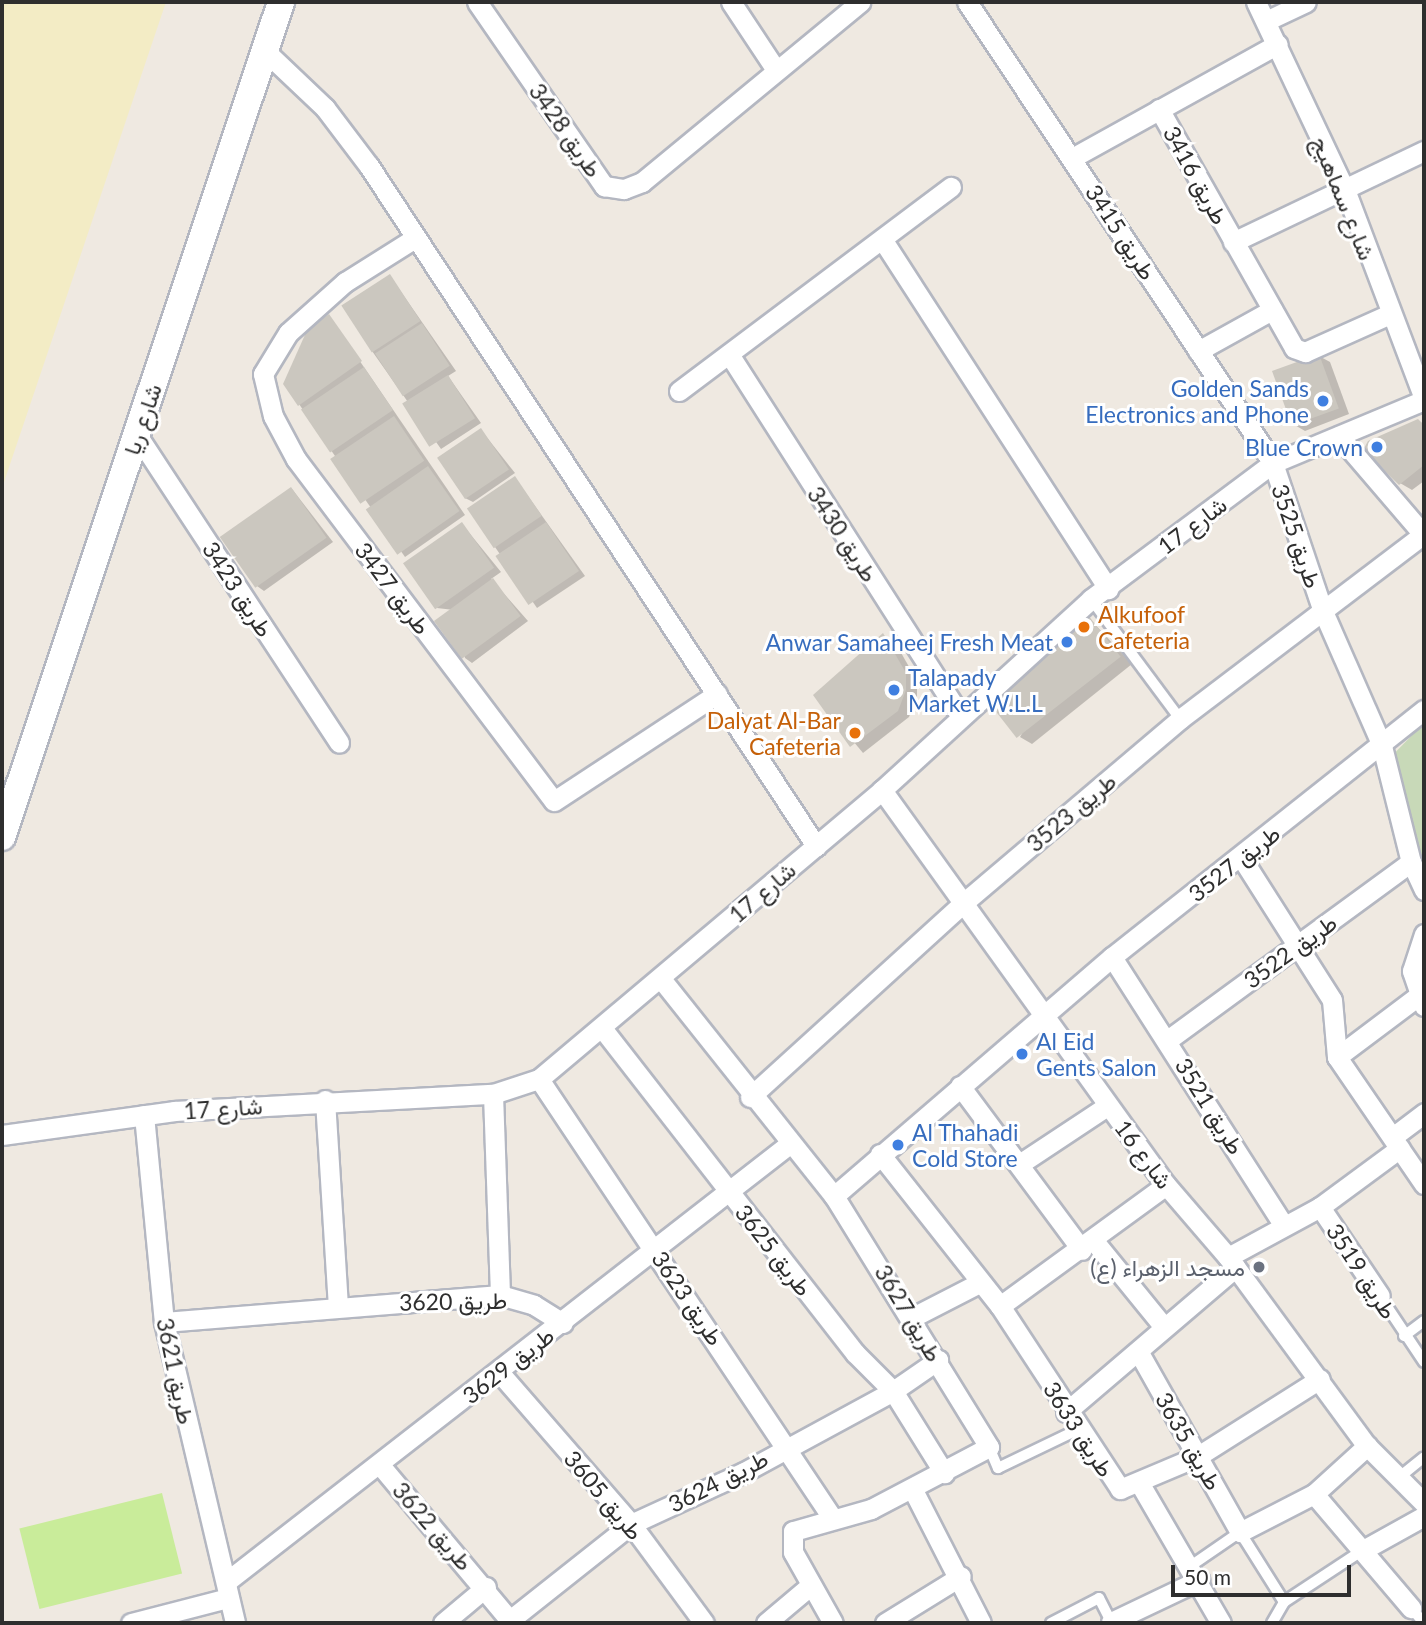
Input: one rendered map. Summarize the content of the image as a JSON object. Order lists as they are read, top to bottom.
{
  "streets": {
    "main road": ["شارع ريا"],
    "street": [
      "طريق 3428",
      "طريق 3416",
      "شارع سماهيج",
      "طريق 3415",
      "شارع 17",
      "طريق 3430",
      "طريق 3525",
      "طريق 3427",
      "طريق 3423",
      "طريق 3523",
      "طريق 3527",
      "طريق 3522",
      "طريق 3521",
      "شارع 16",
      "طريق 3625",
      "طريق 3519",
      "طريق 3623",
      "طريق 3620",
      "طريق 3627",
      "طريق 3629",
      "طريق 3621",
      "طريق 3633",
      "طريق 3635",
      "طريق 3624",
      "طريق 3605",
      "طريق 3622"
    ]
  },
  "crossings": [
    ["طريق 3416", "شارع سماهيج"],
    ["طريق 3416", "طريق 3415"],
    ["شارع سماهيج", "شارع 17"],
    ["طريق 3415", "شارع 17"],
    ["طريق 3415", "طريق 3525"],
    ["شارع ريا", "طريق 3423"],
    ["شارع 17", "طريق 3430"],
    ["شارع 17", "طريق 3525"],
    ["شارع 17", "شارع 16"],
    ["شارع 17", "طريق 3625"],
    ["شارع 17", "طريق 3623"],
    ["شارع 17", "طريق 3627"],
    ["شارع 17", "طريق 3621"],
    ["طريق 3525", "طريق 3523"],
    ["طريق 3525", "طريق 3527"],
    ["طريق 3525", "طريق 3522"],
    ["طريق 3523", "شارع 16"],
    ["طريق 3527", "طريق 3521"],
    ["طريق 3527", "شارع 16"],
    ["طريق 3522", "طريق 3521"],
    ["شارع 16", "طريق 3633"],
    ["طريق 3625", "طريق 3629"],
    ["طريق 3625", "طريق 3624"],
    ["طريق 3623", "طريق 3629"],
    ["طريق 3623", "طريق 3624"],
    ["طريق 3620", "طريق 3629"],
    ["طريق 3620", "طريق 3621"],
    ["طريق 3627", "طريق 3629"],
    ["طريق 3627", "طريق 3633"],
    ["طريق 3627", "طريق 3624"],
    ["طريق 3629", "طريق 3621"],
    ["طريق 3629", "طريق 3605"],
    ["طريق 3629", "طريق 3622"],
    ["طريق 3633", "طريق 3635"],
    ["طريق 3624", "طريق 3605"],
    ["طريق 3624", "طريق 3622"]
  ],
  "places": [
    "Golden Sands Electronics and Phone",
    "Blue Crown",
    "Alkufoof Cafeteria",
    "Anwar Samaheej Fresh Meat",
    "Talapady Market W.L.L",
    "Dalyat Al-Bar Cafeteria",
    "Al Eid Gents Salon",
    "Al Thahadi Cold Store",
    "مسجد الزهراء (ع)"
  ],
  "scale_bar": "50 m"
}
